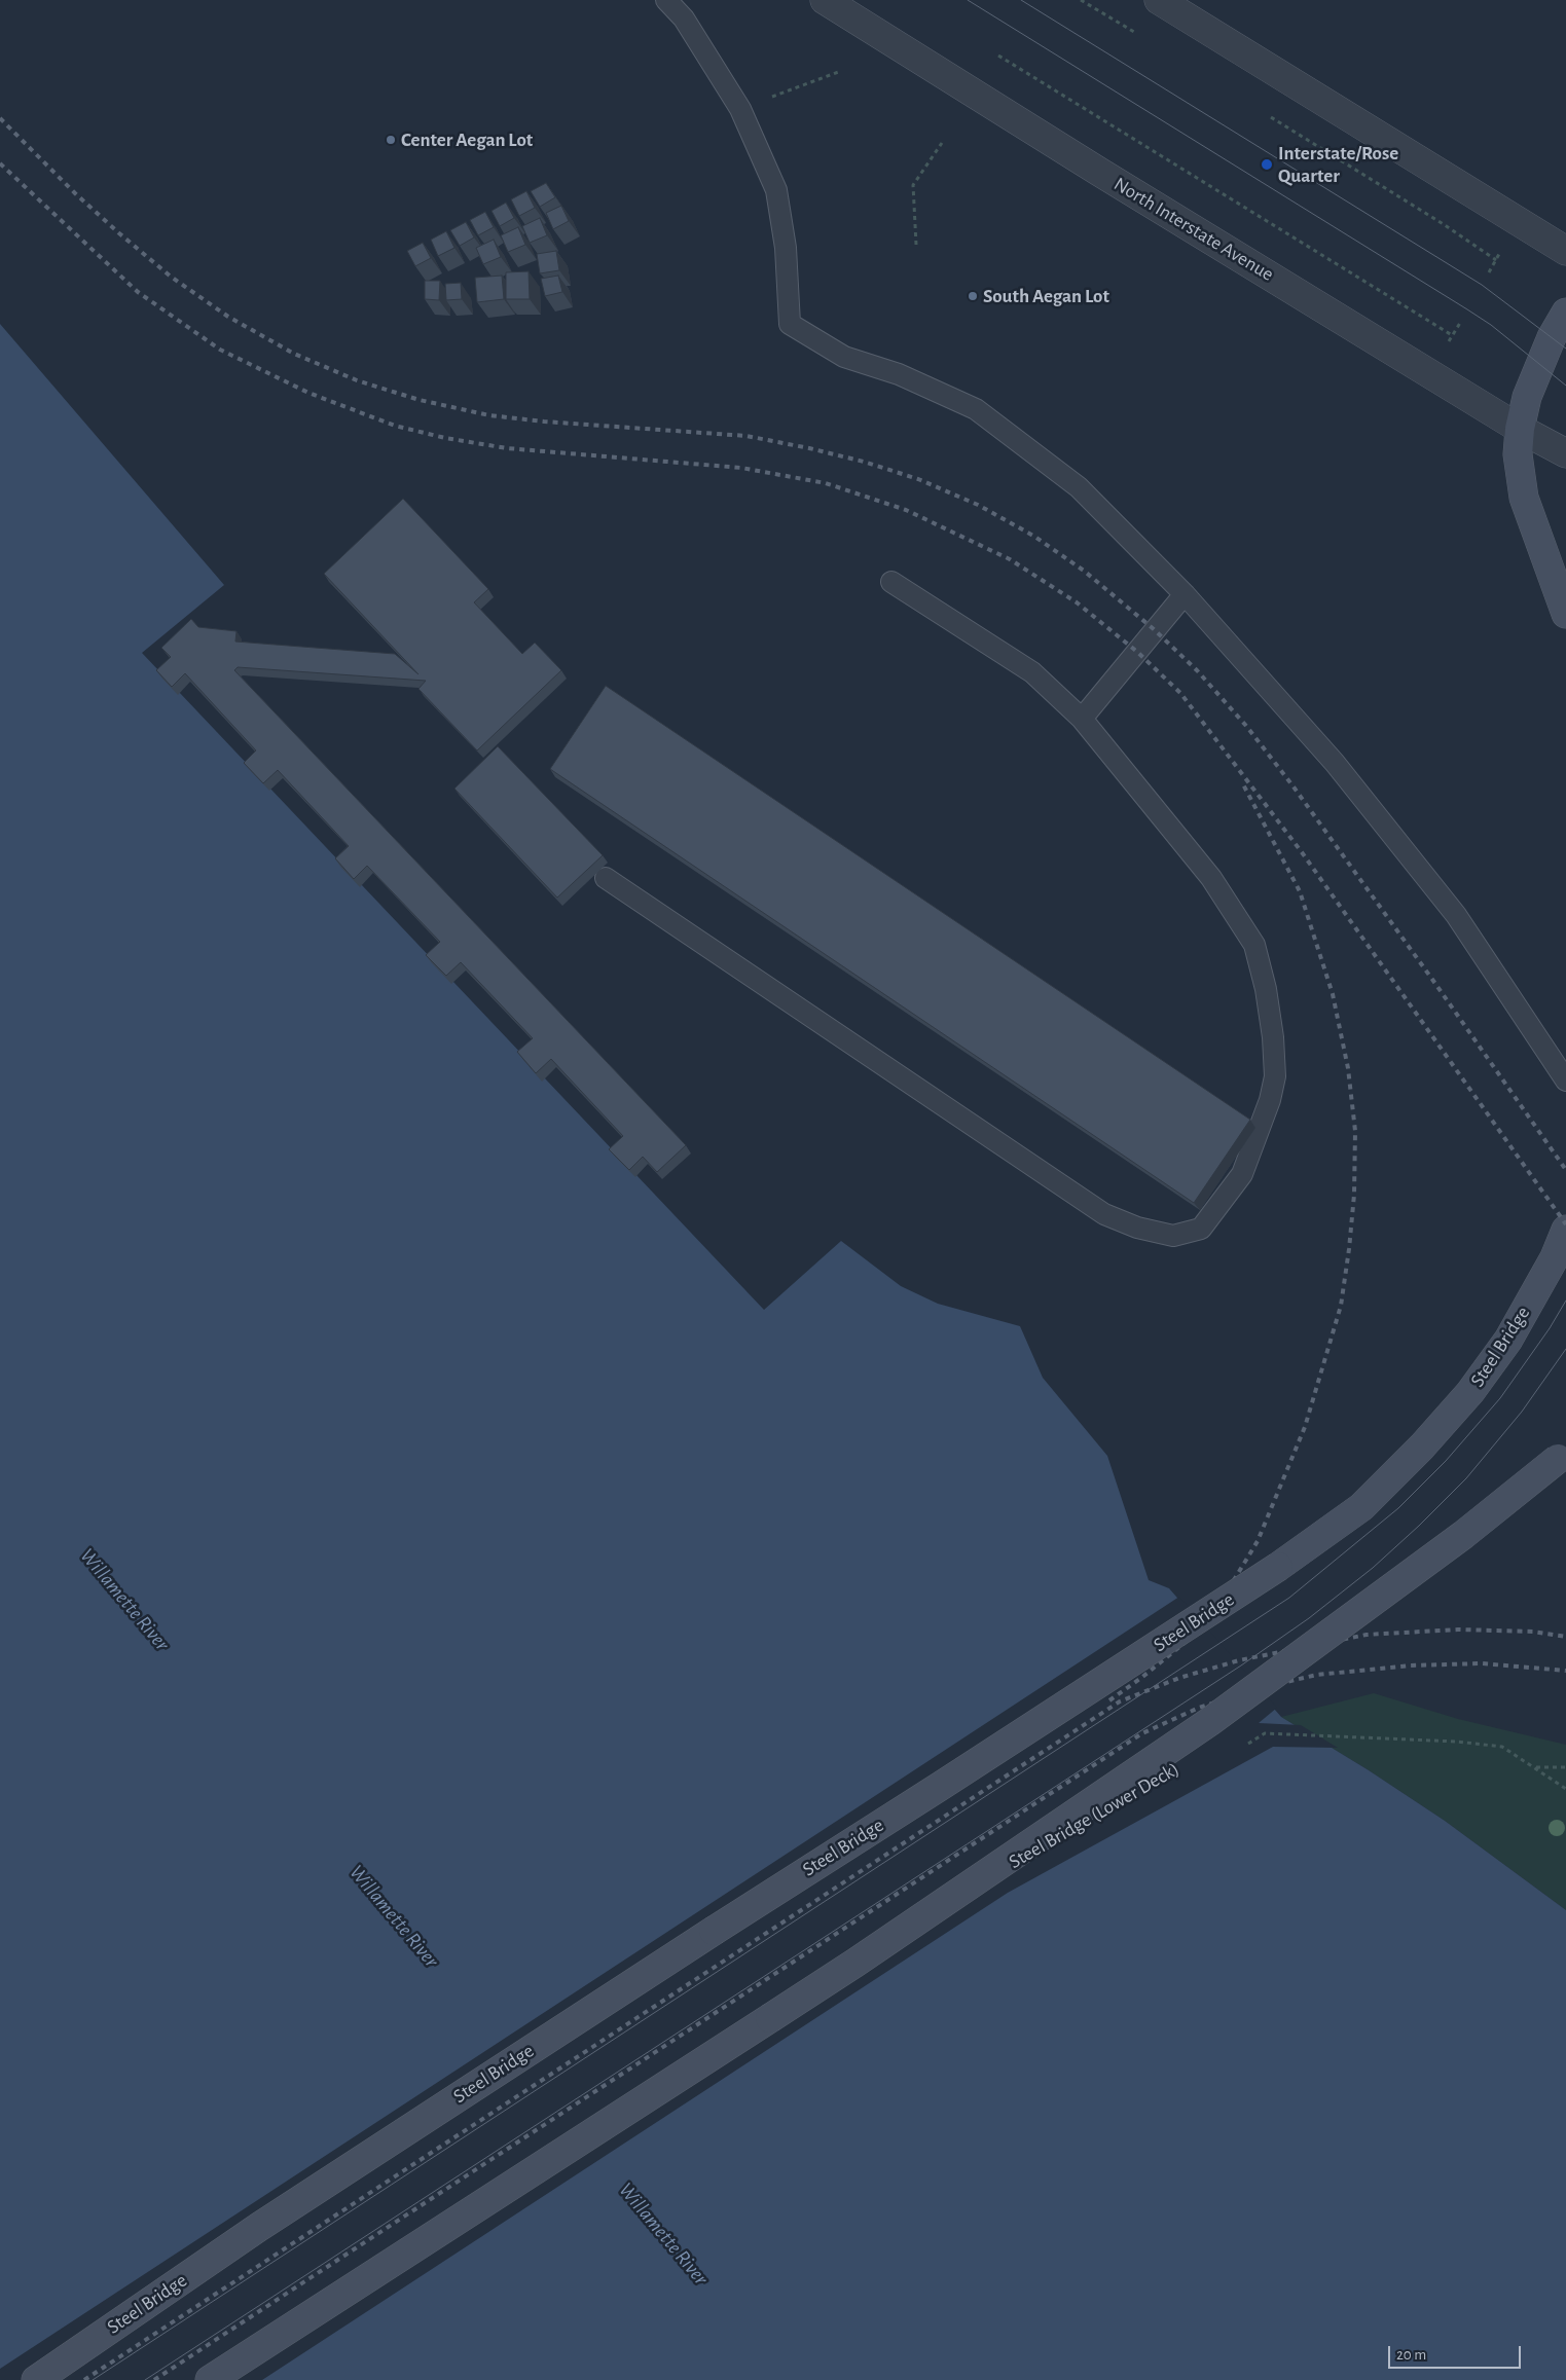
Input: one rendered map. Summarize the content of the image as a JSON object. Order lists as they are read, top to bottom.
{
  "streets": {
    "main road": ["Steel Bridge"],
    "street": ["North Interstate Avenue"]
  },
  "water": ["Willamette River"],
  "places": ["Center Aegan Lot", "Interstate/Rose Quarter", "South Aegan Lot"],
  "scale_bar": "20 m"
}
